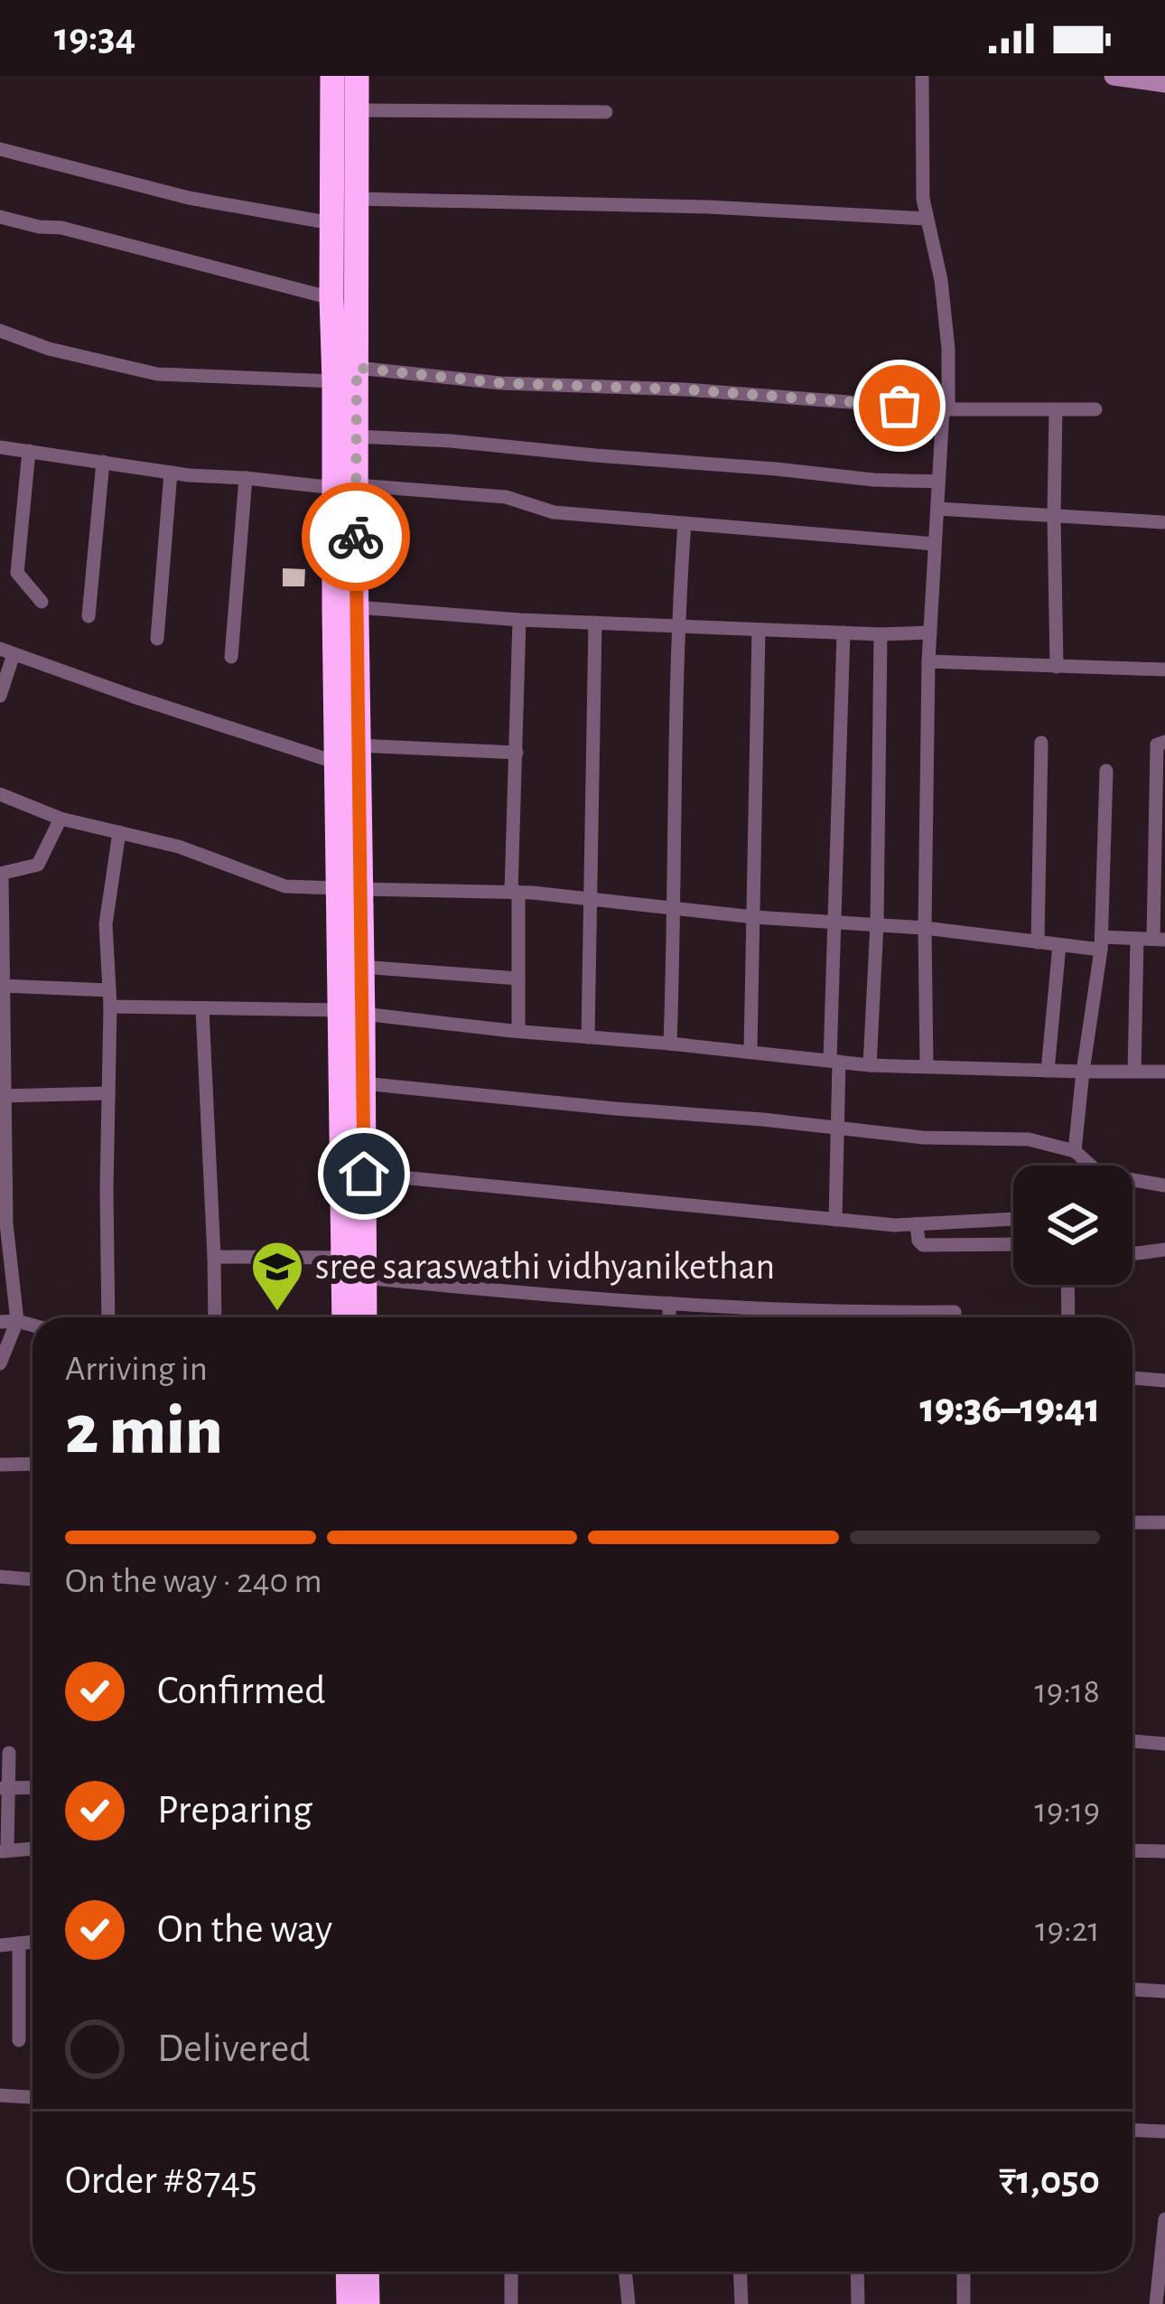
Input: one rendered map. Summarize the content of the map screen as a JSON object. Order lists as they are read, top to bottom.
{
  "places": {
    "school or university": ["sree saraswathi vidhyanikethan"]
  },
  "page": {
    "status": "19:34",
    "heading": ["2 min", "Arriving in", "19:36–19:41"],
    "panel": ["Order #8745", "₹1,050"],
    "bar": "On the way · 240 m",
    "list": [
      ["Confirmed", "19:18"],
      ["Preparing", "19:19"],
      ["On the way", "19:21"],
      "Delivered"
    ]
  }
}
